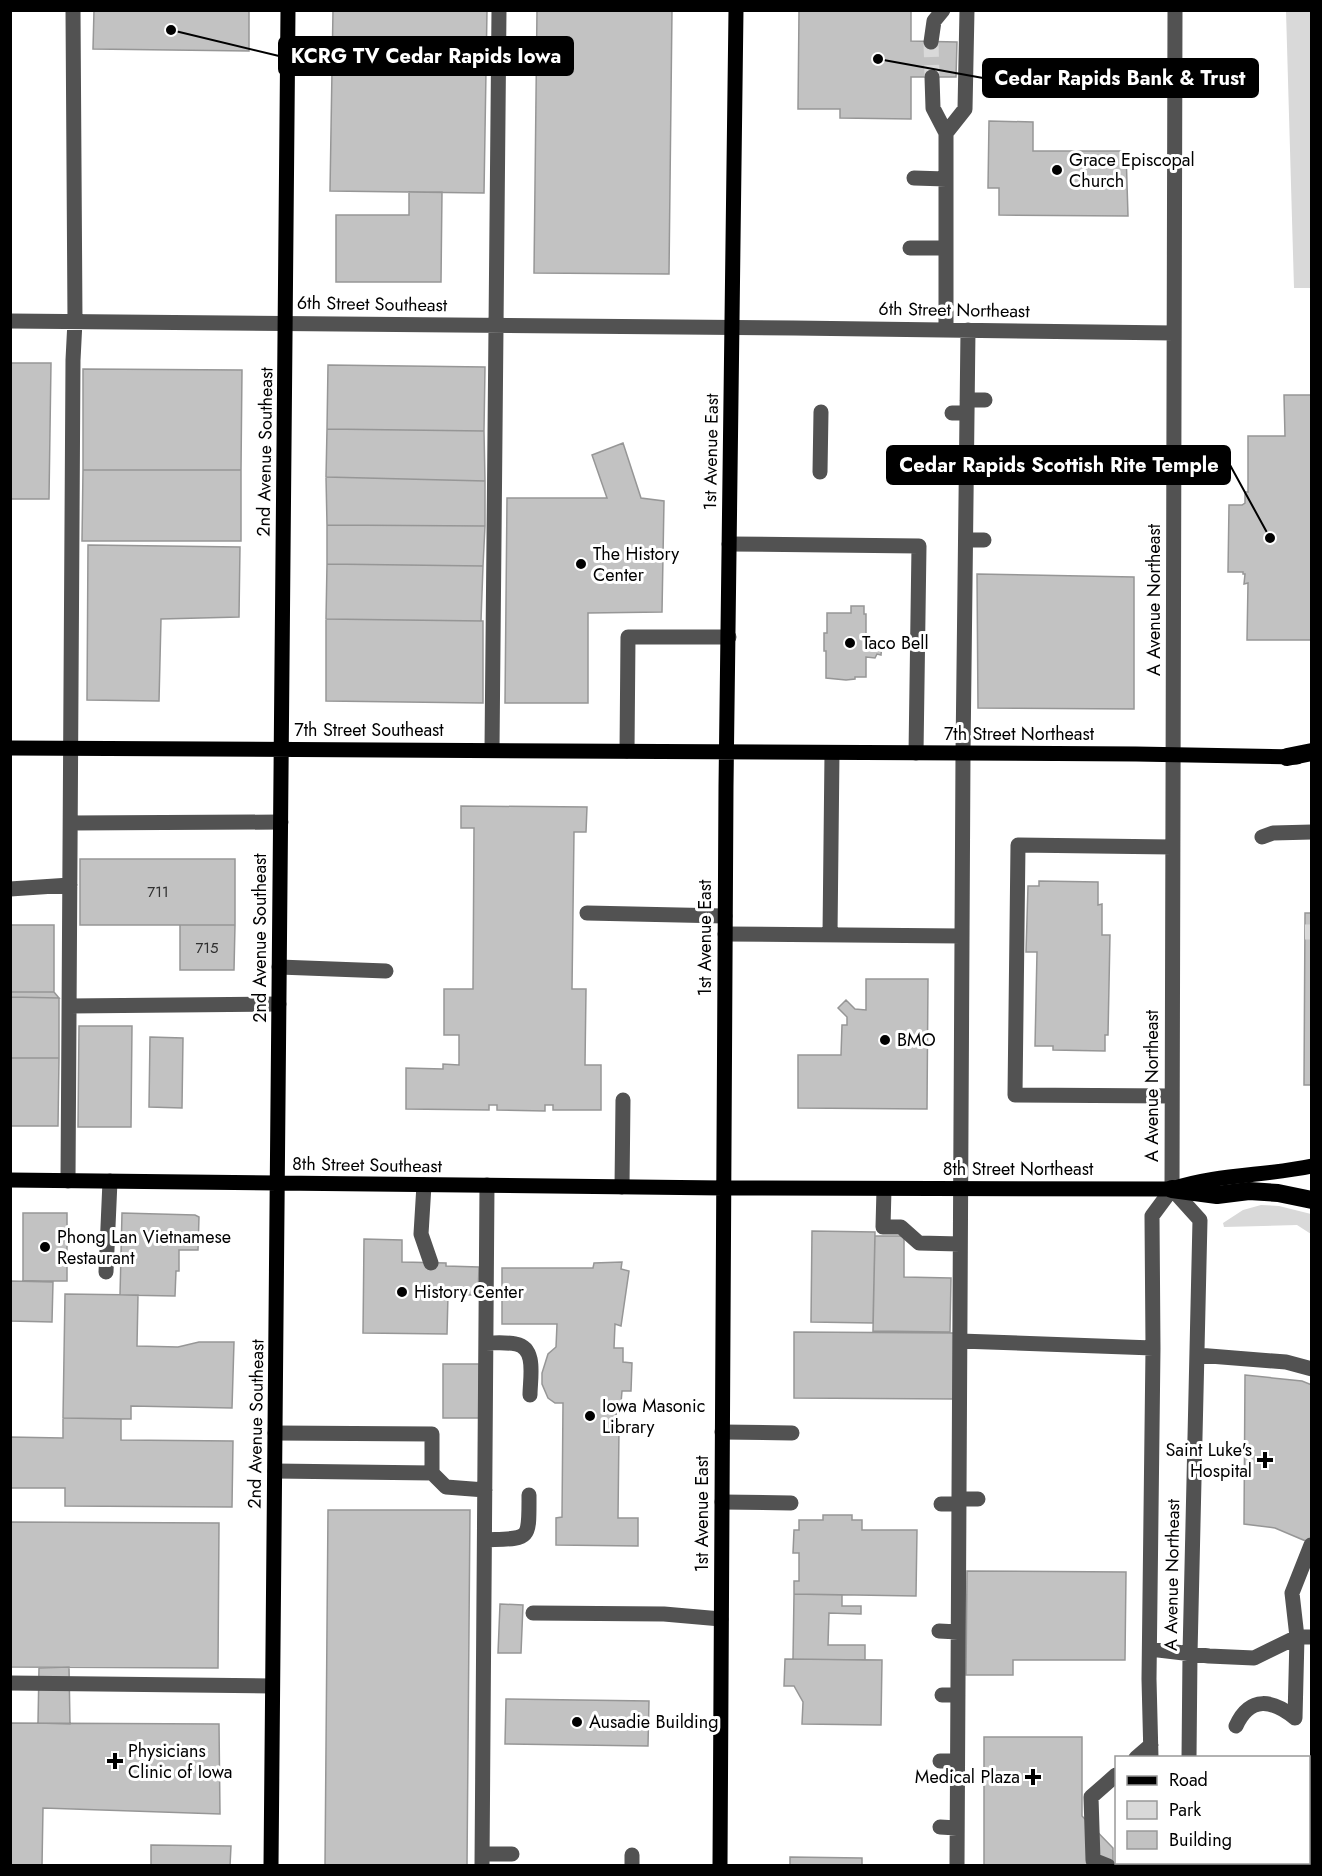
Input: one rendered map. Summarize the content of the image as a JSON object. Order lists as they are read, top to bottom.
{
  "streets": {
    "main road": [
      "2nd Avenue Southeast",
      "1st Avenue East",
      "7th Street Southeast",
      "7th Street Northeast",
      "8th Street Southeast",
      "8th Street Northeast"
    ],
    "street": ["6th Street Southeast", "6th Street Northeast", "A Avenue Northeast"]
  },
  "crossings": [
    ["6th Street Southeast", "6th Street Northeast"],
    ["6th Street Southeast", "2nd Avenue Southeast"],
    ["6th Street Southeast", "1st Avenue East"],
    ["6th Street Northeast", "1st Avenue East"],
    ["6th Street Northeast", "A Avenue Northeast"],
    ["2nd Avenue Southeast", "7th Street Southeast"],
    ["2nd Avenue Southeast", "8th Street Southeast"],
    ["1st Avenue East", "7th Street Southeast"],
    ["1st Avenue East", "7th Street Northeast"],
    ["1st Avenue East", "8th Street Southeast"],
    ["1st Avenue East", "8th Street Northeast"],
    ["A Avenue Northeast", "7th Street Northeast"],
    ["A Avenue Northeast", "8th Street Northeast"],
    ["7th Street Southeast", "7th Street Northeast"],
    ["8th Street Southeast", "8th Street Northeast"]
  ],
  "places": {
    "other": [
      "KCRG TV Cedar Rapids Iowa",
      "Cedar Rapids Bank & Trust",
      "Grace Episcopal Church",
      "Cedar Rapids Scottish Rite Temple",
      "The History Center",
      "Taco Bell",
      "BMO",
      "Phong Lan Vietnamese Restaurant",
      "History Center",
      "Iowa Masonic Library",
      "Ausadie Building"
    ],
    "health": ["Saint Luke's Hospital", "Physicians Clinic of Iowa", "Medical Plaza"]
  },
  "house_numbers": ["711", "715"],
  "legend": ["Road", "Park", "Building"]
}
